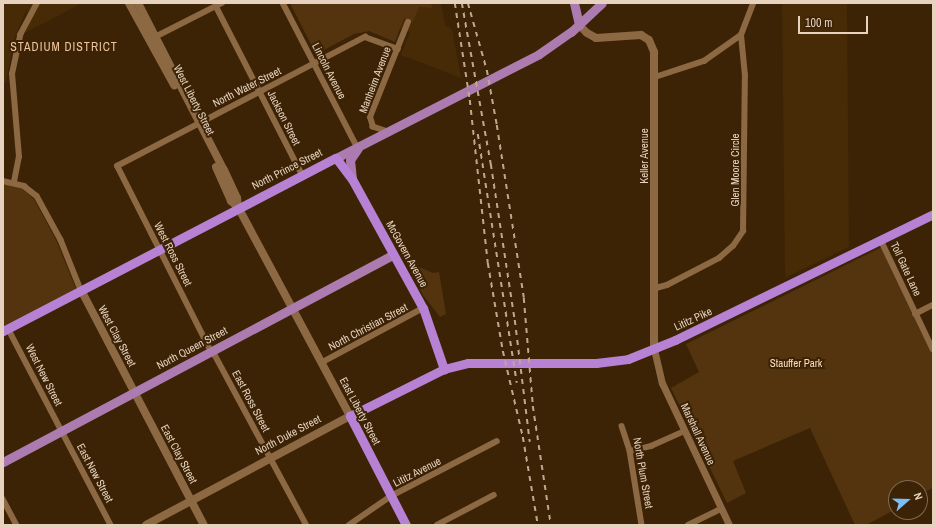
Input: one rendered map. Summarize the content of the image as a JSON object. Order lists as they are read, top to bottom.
{
  "streets": {
    "highway": [
      "North Prince Street",
      "McGovern Avenue",
      "Lititz Pike",
      "East Liberty Street",
      "North Duke Street"
    ],
    "main road": [
      "West Liberty Street",
      "Keller Avenue",
      "West Clay Street",
      "North Queen Street",
      "East Clay Street"
    ],
    "street": [
      "Lincoln Avenue",
      "Manheim Avenue",
      "North Water Street",
      "Jackson Street",
      "Glen Moore Circle",
      "West Ross Street",
      "Toll Gate Lane",
      "North Christian Street",
      "West New Street",
      "East Ross Street",
      "Marshall Avenue",
      "Lititz Avenue",
      "East New Street",
      "North Plum Street"
    ]
  },
  "crossings": [
    ["Lincoln Avenue", "North Water Street"],
    ["Lincoln Avenue", "North Prince Street"],
    ["Manheim Avenue", "North Water Street"],
    ["Manheim Avenue", "North Prince Street"],
    ["North Water Street", "West Liberty Street"],
    ["North Water Street", "Jackson Street"],
    ["North Water Street", "West Ross Street"],
    ["West Liberty Street", "North Prince Street"],
    ["West Liberty Street", "North Queen Street"],
    ["West Liberty Street", "East Liberty Street"],
    ["Jackson Street", "North Prince Street"],
    ["Keller Avenue", "North Prince Street"],
    ["Keller Avenue", "Glen Moore Circle"],
    ["Keller Avenue", "Lititz Pike"],
    ["Keller Avenue", "Marshall Avenue"],
    ["North Prince Street", "West Ross Street"],
    ["North Prince Street", "McGovern Avenue"],
    ["North Prince Street", "West Clay Street"],
    ["North Prince Street", "West New Street"],
    ["West Ross Street", "North Queen Street"],
    ["West Ross Street", "East Ross Street"],
    ["McGovern Avenue", "Lititz Pike"],
    ["McGovern Avenue", "North Christian Street"],
    ["McGovern Avenue", "North Queen Street"],
    ["McGovern Avenue", "North Duke Street"],
    ["Toll Gate Lane", "Lititz Pike"],
    ["Lititz Pike", "Marshall Avenue"],
    ["Lititz Pike", "North Duke Street"],
    ["North Christian Street", "East Liberty Street"],
    ["West Clay Street", "North Queen Street"],
    ["West Clay Street", "East Clay Street"],
    ["North Queen Street", "West New Street"],
    ["North Queen Street", "East Ross Street"],
    ["North Queen Street", "East Liberty Street"],
    ["North Queen Street", "East Clay Street"],
    ["North Queen Street", "East New Street"],
    ["West New Street", "East New Street"],
    ["East Ross Street", "North Duke Street"],
    ["East Liberty Street", "North Duke Street"],
    ["East Liberty Street", "Lititz Avenue"],
    ["North Duke Street", "East Clay Street"]
  ],
  "districts": ["STADIUM DISTRICT"],
  "parks": ["Stauffer Park"],
  "scale_bar": "100 m",
  "north": "right"
}
